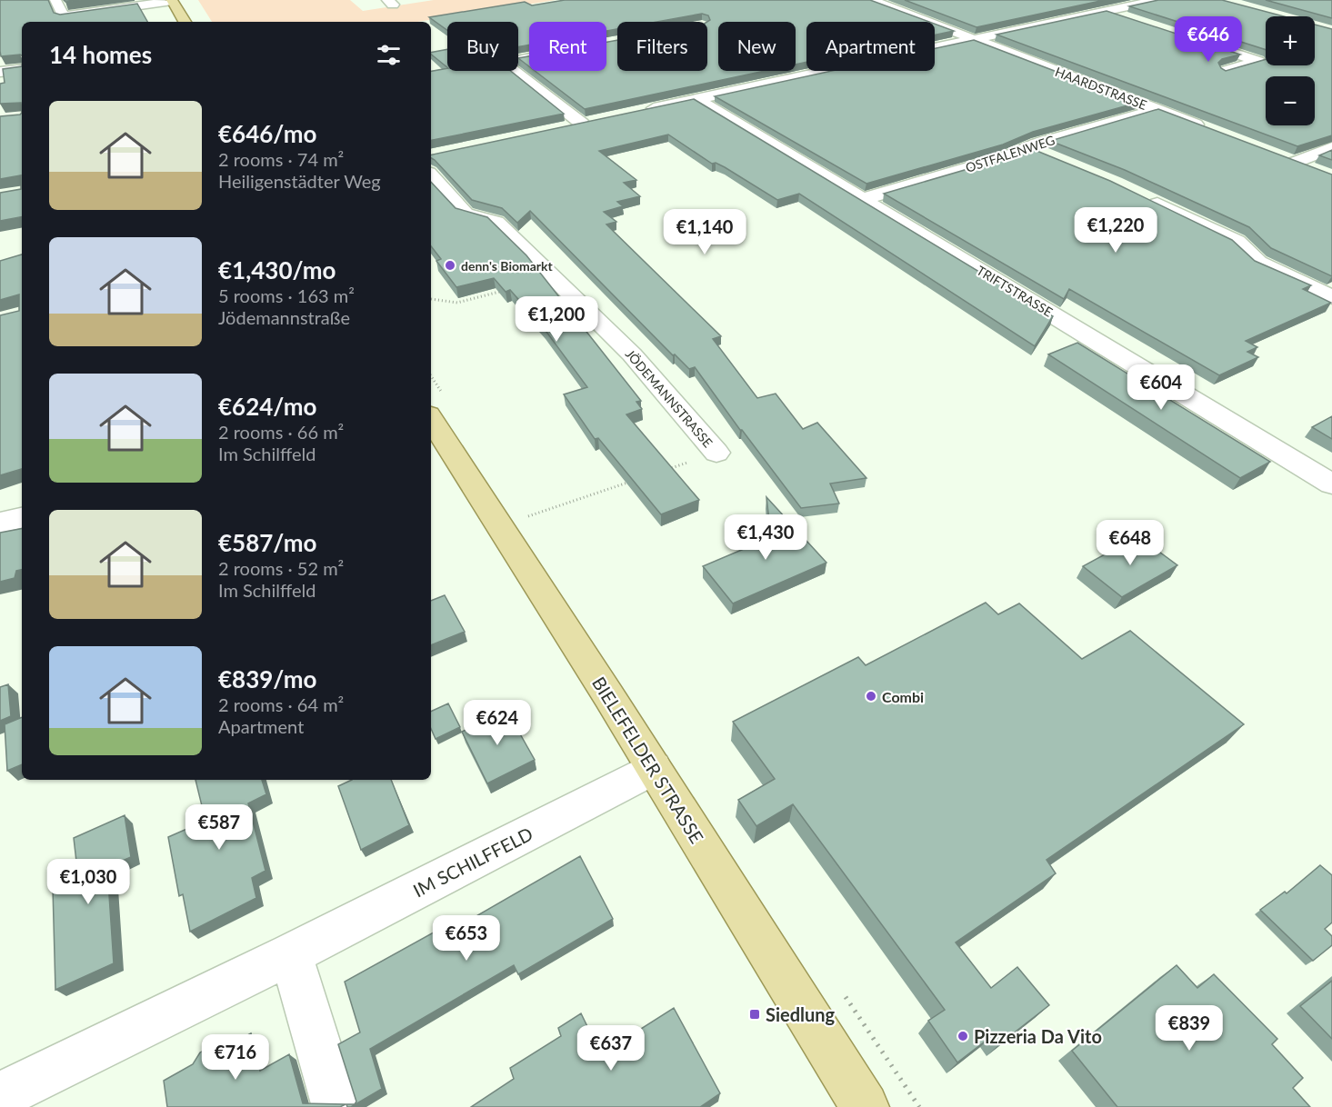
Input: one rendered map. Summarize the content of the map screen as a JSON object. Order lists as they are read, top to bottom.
{
  "streets": {
    "main road": ["BIELEFELDER STRASSE"],
    "street": [
      "HAARDSTRASSE",
      "OSTFALENWEG",
      "TRIFTSTRASSE",
      "JÖDEMANNSTRASSE",
      "IM SCHILFFELD"
    ]
  },
  "crossings": [
    ["HAARDSTRASSE", "OSTFALENWEG"],
    ["OSTFALENWEG", "TRIFTSTRASSE"],
    ["BIELEFELDER STRASSE", "IM SCHILFFELD"]
  ],
  "places": {
    "other": ["denn's Biomarkt", "Combi", "Pizzeria Da Vito"],
    "transit": ["Siedlung"]
  },
  "page": {
    "map_buttons": ["+", "−"],
    "price": [
      "€646",
      "€1,220",
      "€1,140",
      "€1,200",
      "€604",
      "€1,430",
      "€648",
      "€624",
      "€587",
      "€1,030",
      "€653",
      "€839",
      "€637",
      "€716"
    ],
    "chip": [
      "Buy",
      "Rent",
      "Filters",
      "New",
      "Apartment"
    ],
    "heading": "14 homes",
    "list": [
      {
        "name": "€646/mo",
        "note": "2 rooms · 74 m² · Heiligenstädter Weg"
      },
      {
        "name": "€1,430/mo",
        "note": "5 rooms · 163 m² · Jödemannstraße"
      },
      {
        "name": "€624/mo",
        "note": "2 rooms · 66 m² · Im Schilffeld"
      },
      {
        "name": "€587/mo",
        "note": "2 rooms · 52 m² · Im Schilffeld"
      },
      {
        "name": "€839/mo",
        "note": "2 rooms · 64 m² · Apartment"
      }
    ]
  }
}
